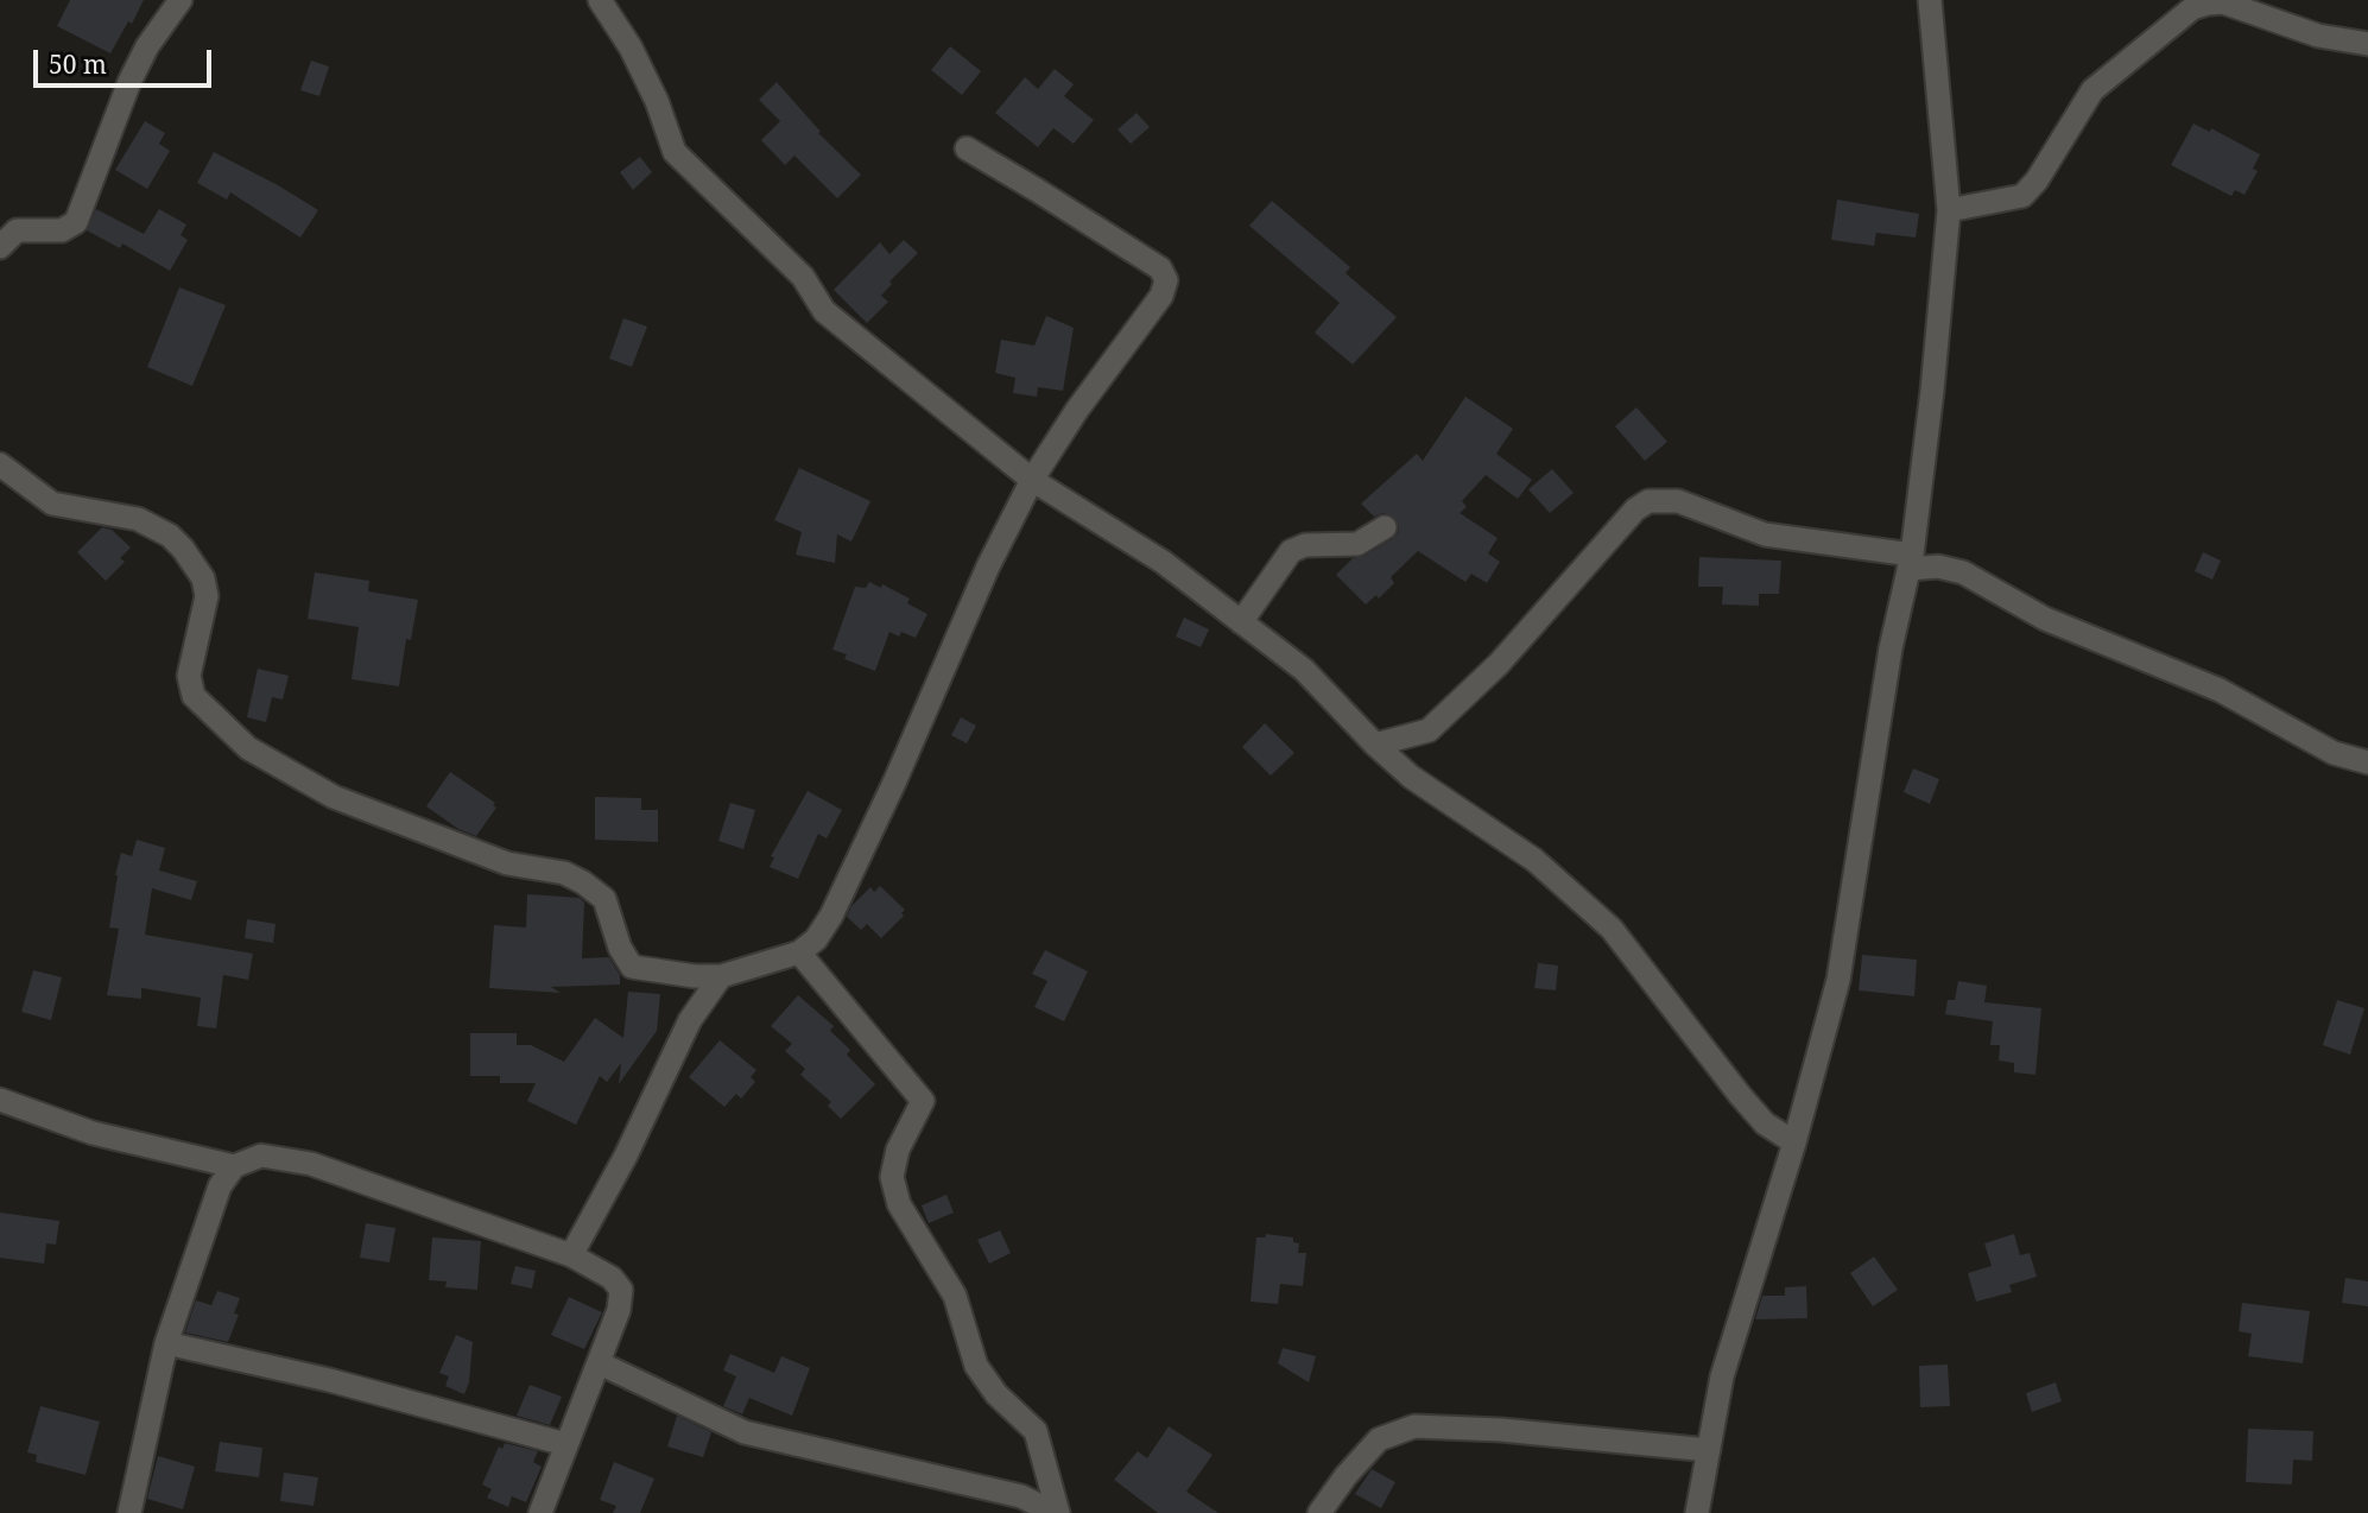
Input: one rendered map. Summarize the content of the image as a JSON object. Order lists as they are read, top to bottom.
{
  "scale_bar": "50 m"
}
